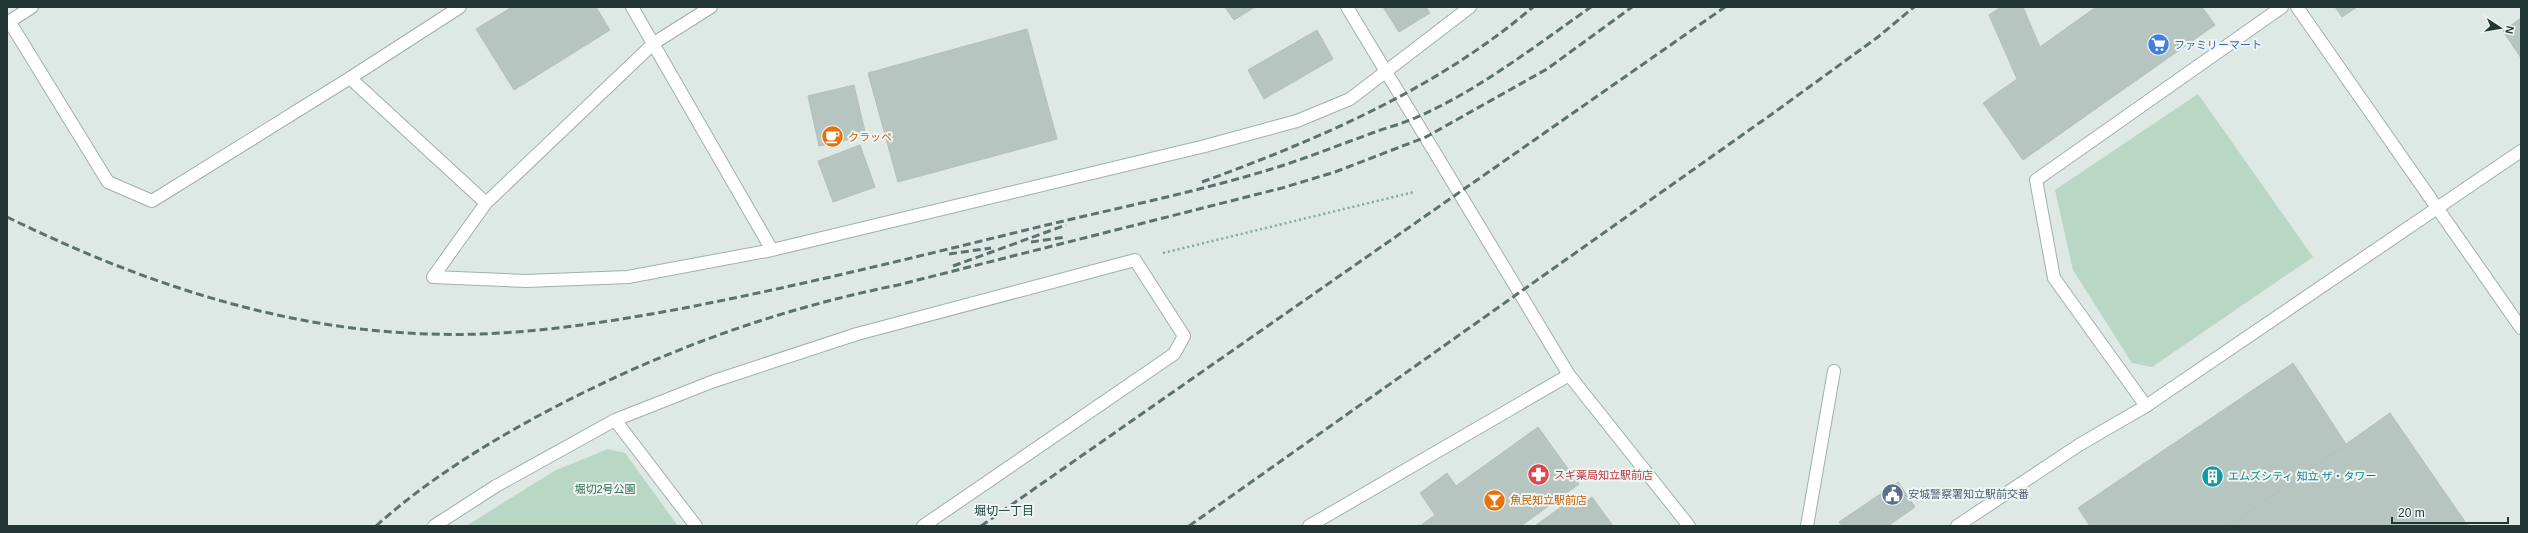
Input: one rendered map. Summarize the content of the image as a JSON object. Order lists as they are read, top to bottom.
{
  "districts": ["堀切一丁目"],
  "parks": ["堀切2号公園"],
  "places": {
    "supermarket": ["ファミリーマート"],
    "cafe": ["クラッペ"],
    "pharmacy": ["スギ薬局知立駅前店"],
    "building": ["エムズシティ 知立 ザ・タワー"],
    "public building": ["安城警察署知立駅前交番"],
    "bar": ["魚民知立駅前店"]
  },
  "scale_bar": "20 m",
  "north": "right"
}
